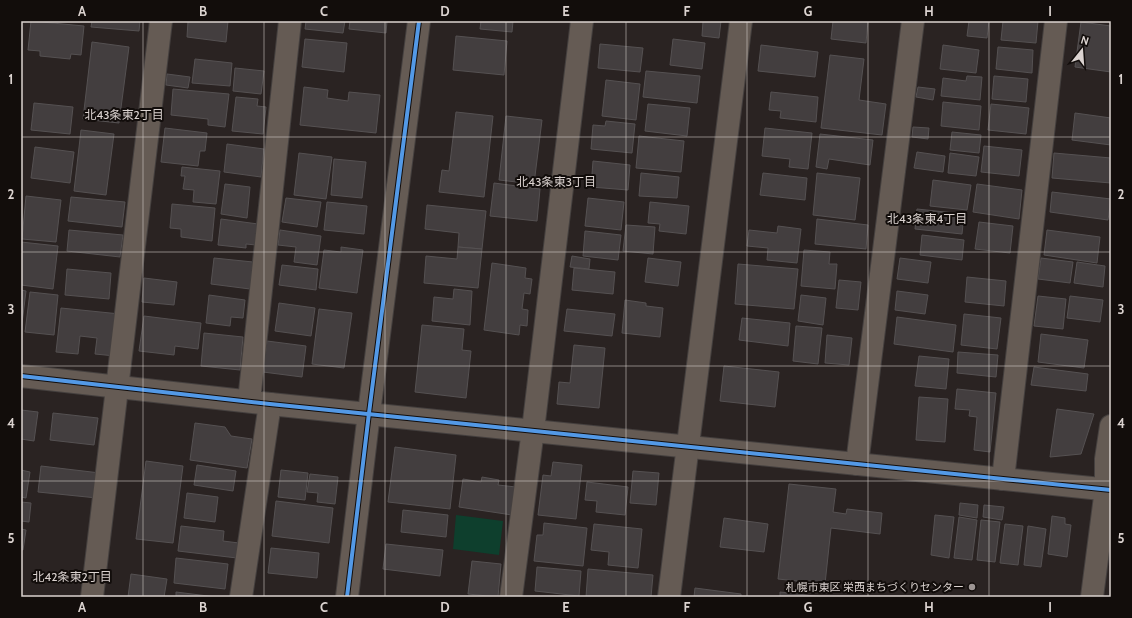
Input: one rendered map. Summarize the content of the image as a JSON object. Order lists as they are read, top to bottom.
{
  "districts": [
    "北43条東2丁目",
    "北43条東3丁目",
    "北43条東4丁目",
    "北42条東2丁目"
  ],
  "places": ["札幌市東区 栄西まちづくりセンター"],
  "north": "top",
  "grid": {
    "columns": [
      "A",
      "B",
      "C",
      "D",
      "E",
      "F",
      "G",
      "H",
      "I"
    ],
    "rows": [
      "1",
      "2",
      "3",
      "4",
      "5"
    ]
  }
}
